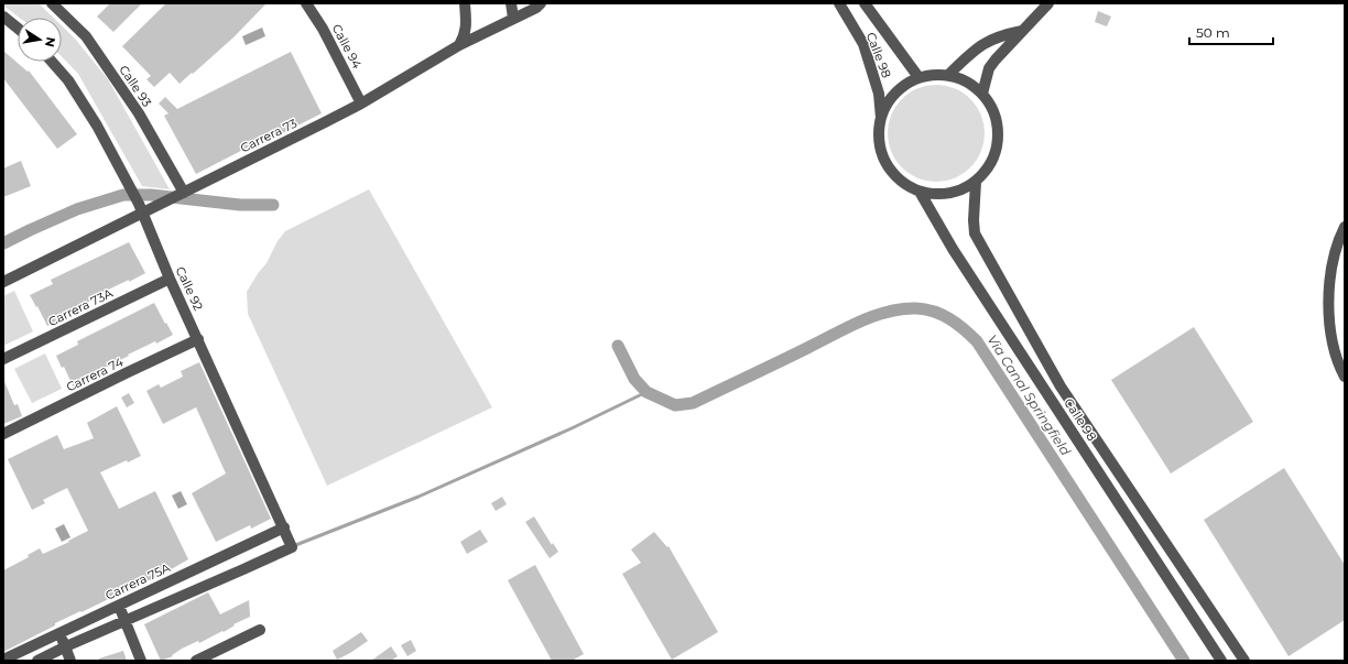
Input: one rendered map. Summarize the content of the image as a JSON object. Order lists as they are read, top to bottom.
{
  "streets": {
    "street": [
      "Calle 94",
      "Calle 98",
      "Calle 93",
      "Carrera 73",
      "Calle 92",
      "Carrera 73A",
      "Carrera 74",
      "Carrera 75A"
    ]
  },
  "crossings": [
    ["Calle 94", "Carrera 73"],
    ["Calle 93", "Carrera 73"],
    ["Carrera 73", "Calle 92"],
    ["Calle 92", "Carrera 73A"],
    ["Calle 92", "Carrera 74"],
    ["Calle 92", "Carrera 75A"]
  ],
  "water": ["Via Canal Springfield"],
  "scale_bar": "50 m",
  "north": "right"
}
